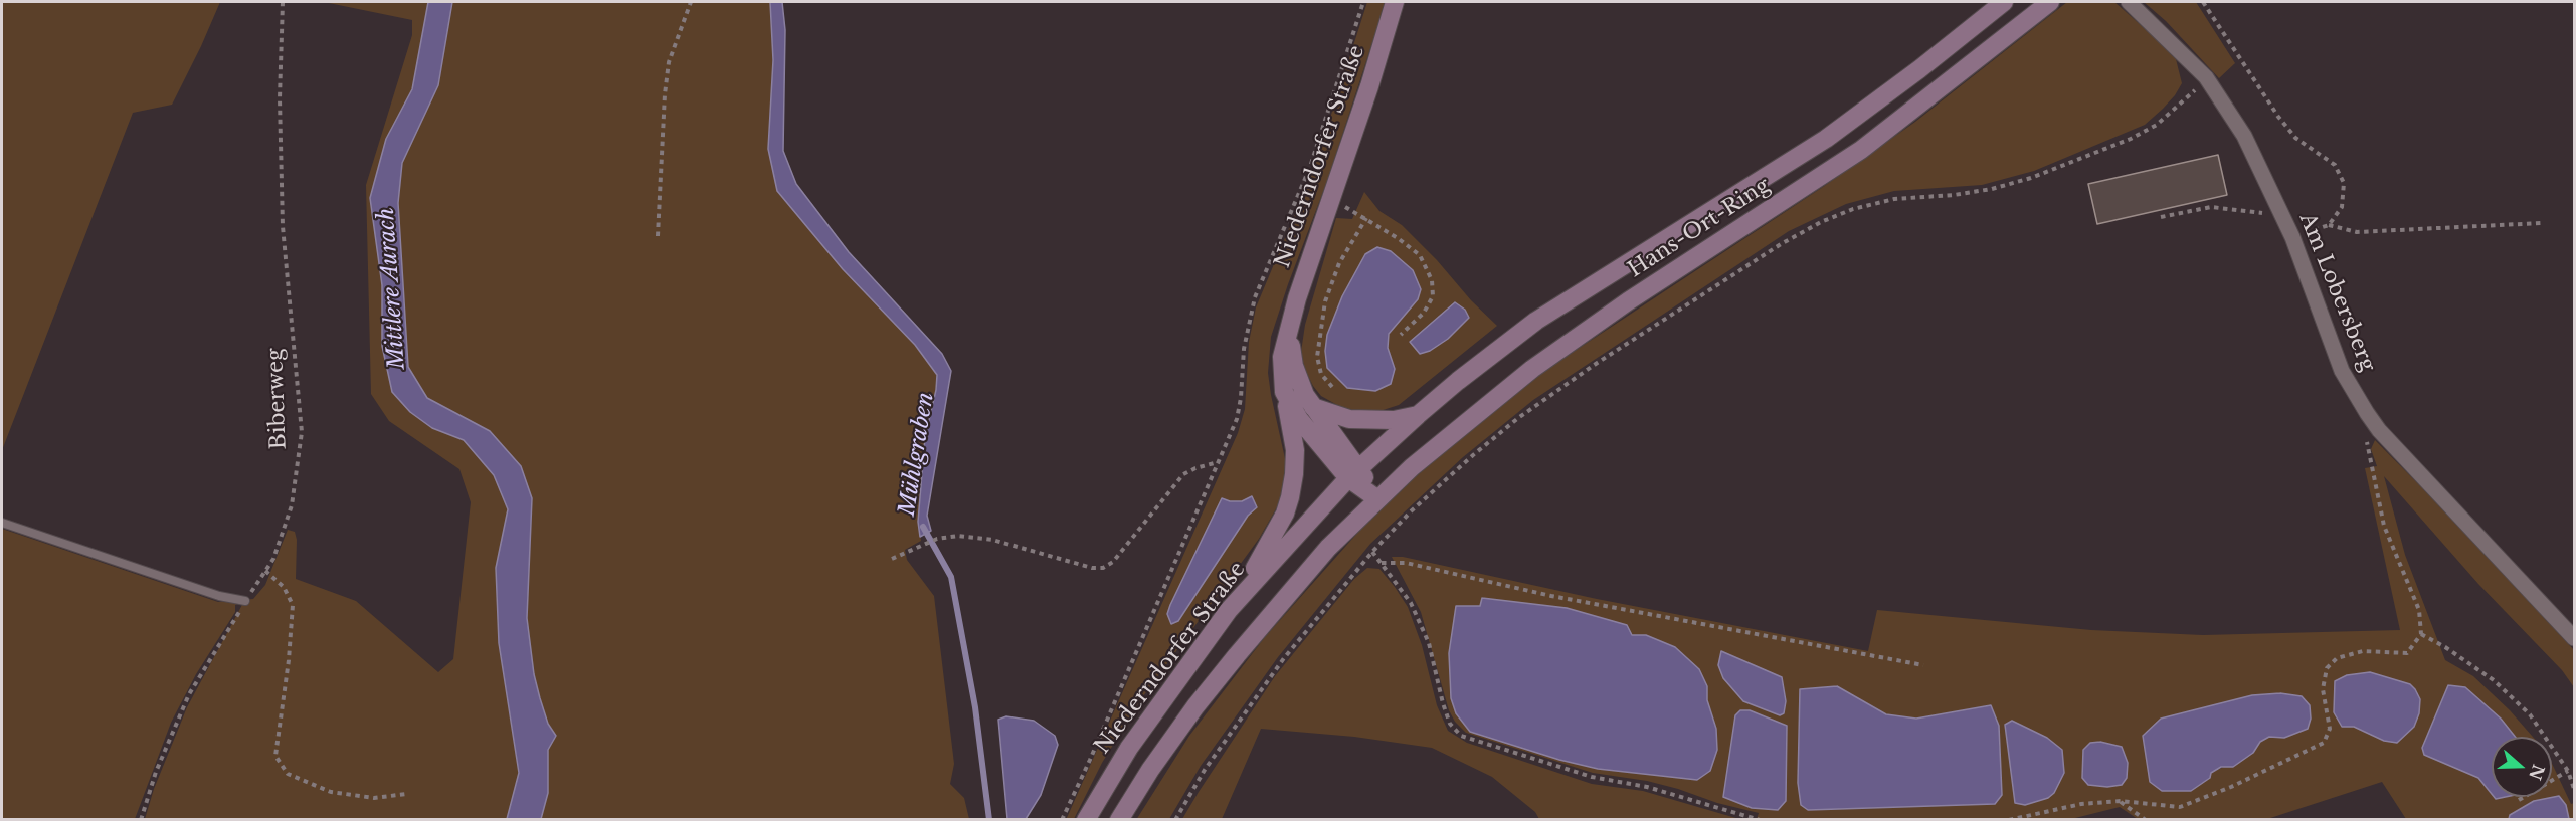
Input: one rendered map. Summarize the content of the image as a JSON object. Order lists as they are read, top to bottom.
{
  "streets": {
    "main road": ["Niederndorfer Straße", "Hans-Ort-Ring"],
    "street": ["Am Lobersberg"],
    "path": ["Biberweg"]
  },
  "crossings": [
    ["Niederndorfer Straße", "Hans-Ort-Ring"]
  ],
  "water": ["Mittlere Aurach", "Mühlgraben"],
  "north": "right"
}
